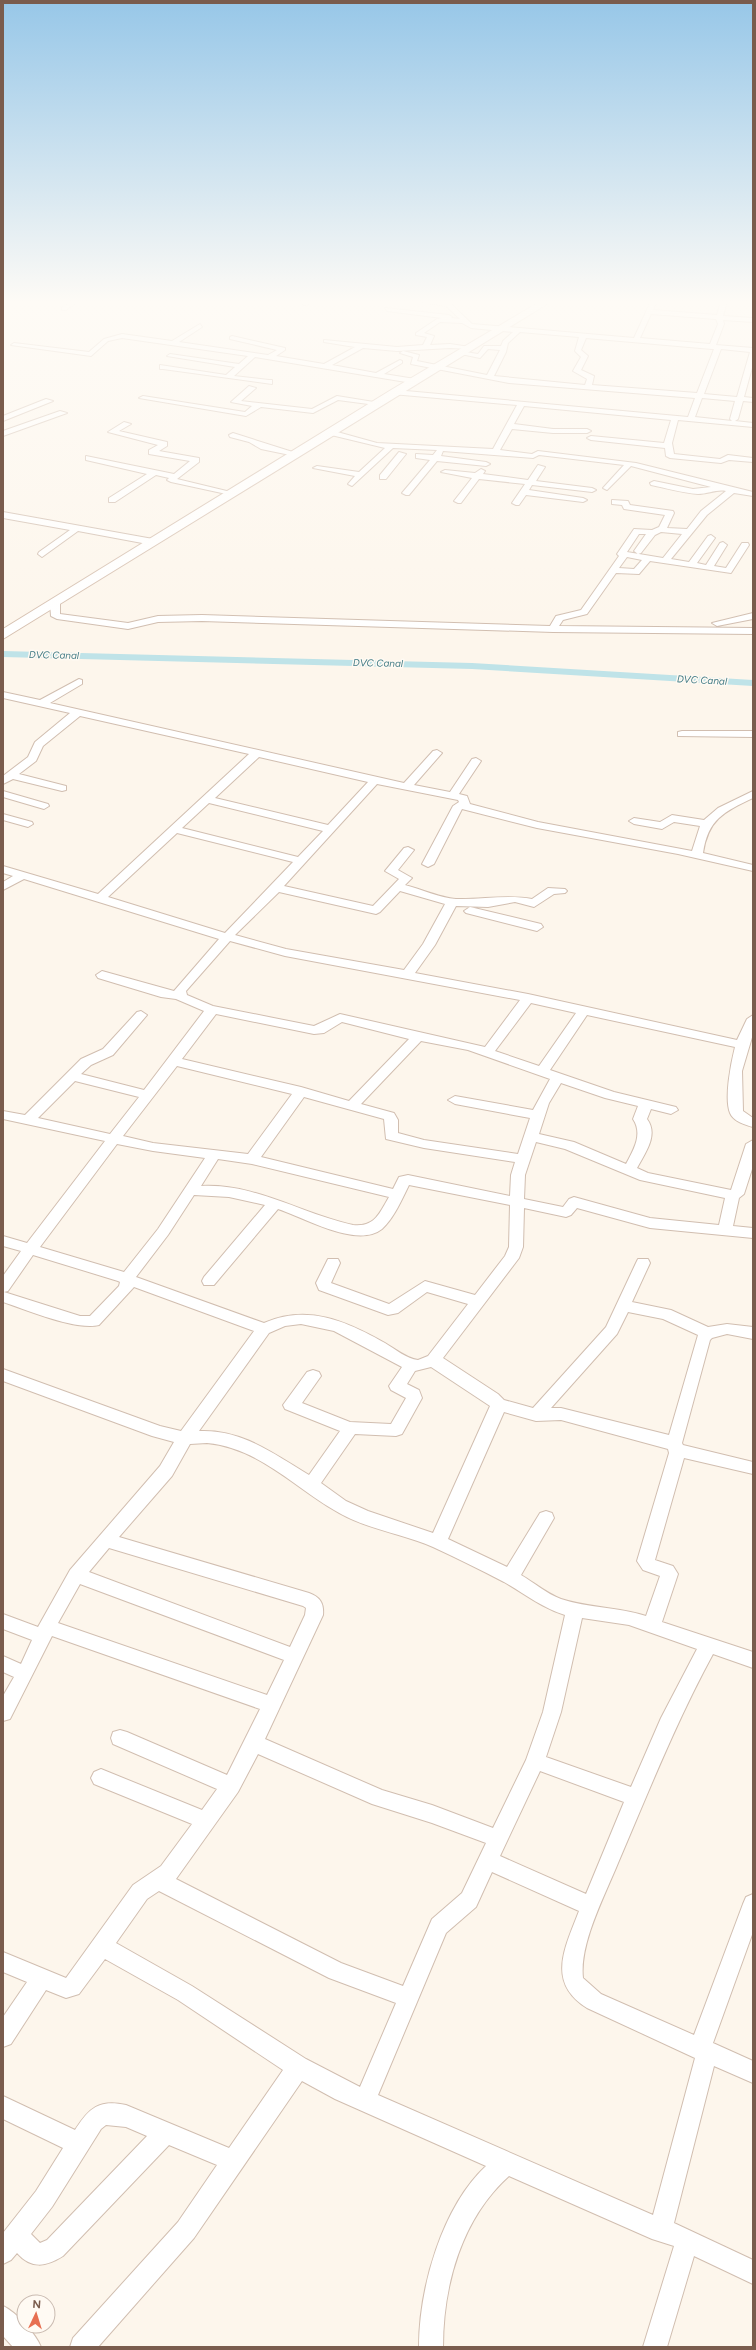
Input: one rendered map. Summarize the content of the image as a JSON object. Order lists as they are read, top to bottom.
{
  "water": ["DVC Canal"],
  "north": "top"
}
